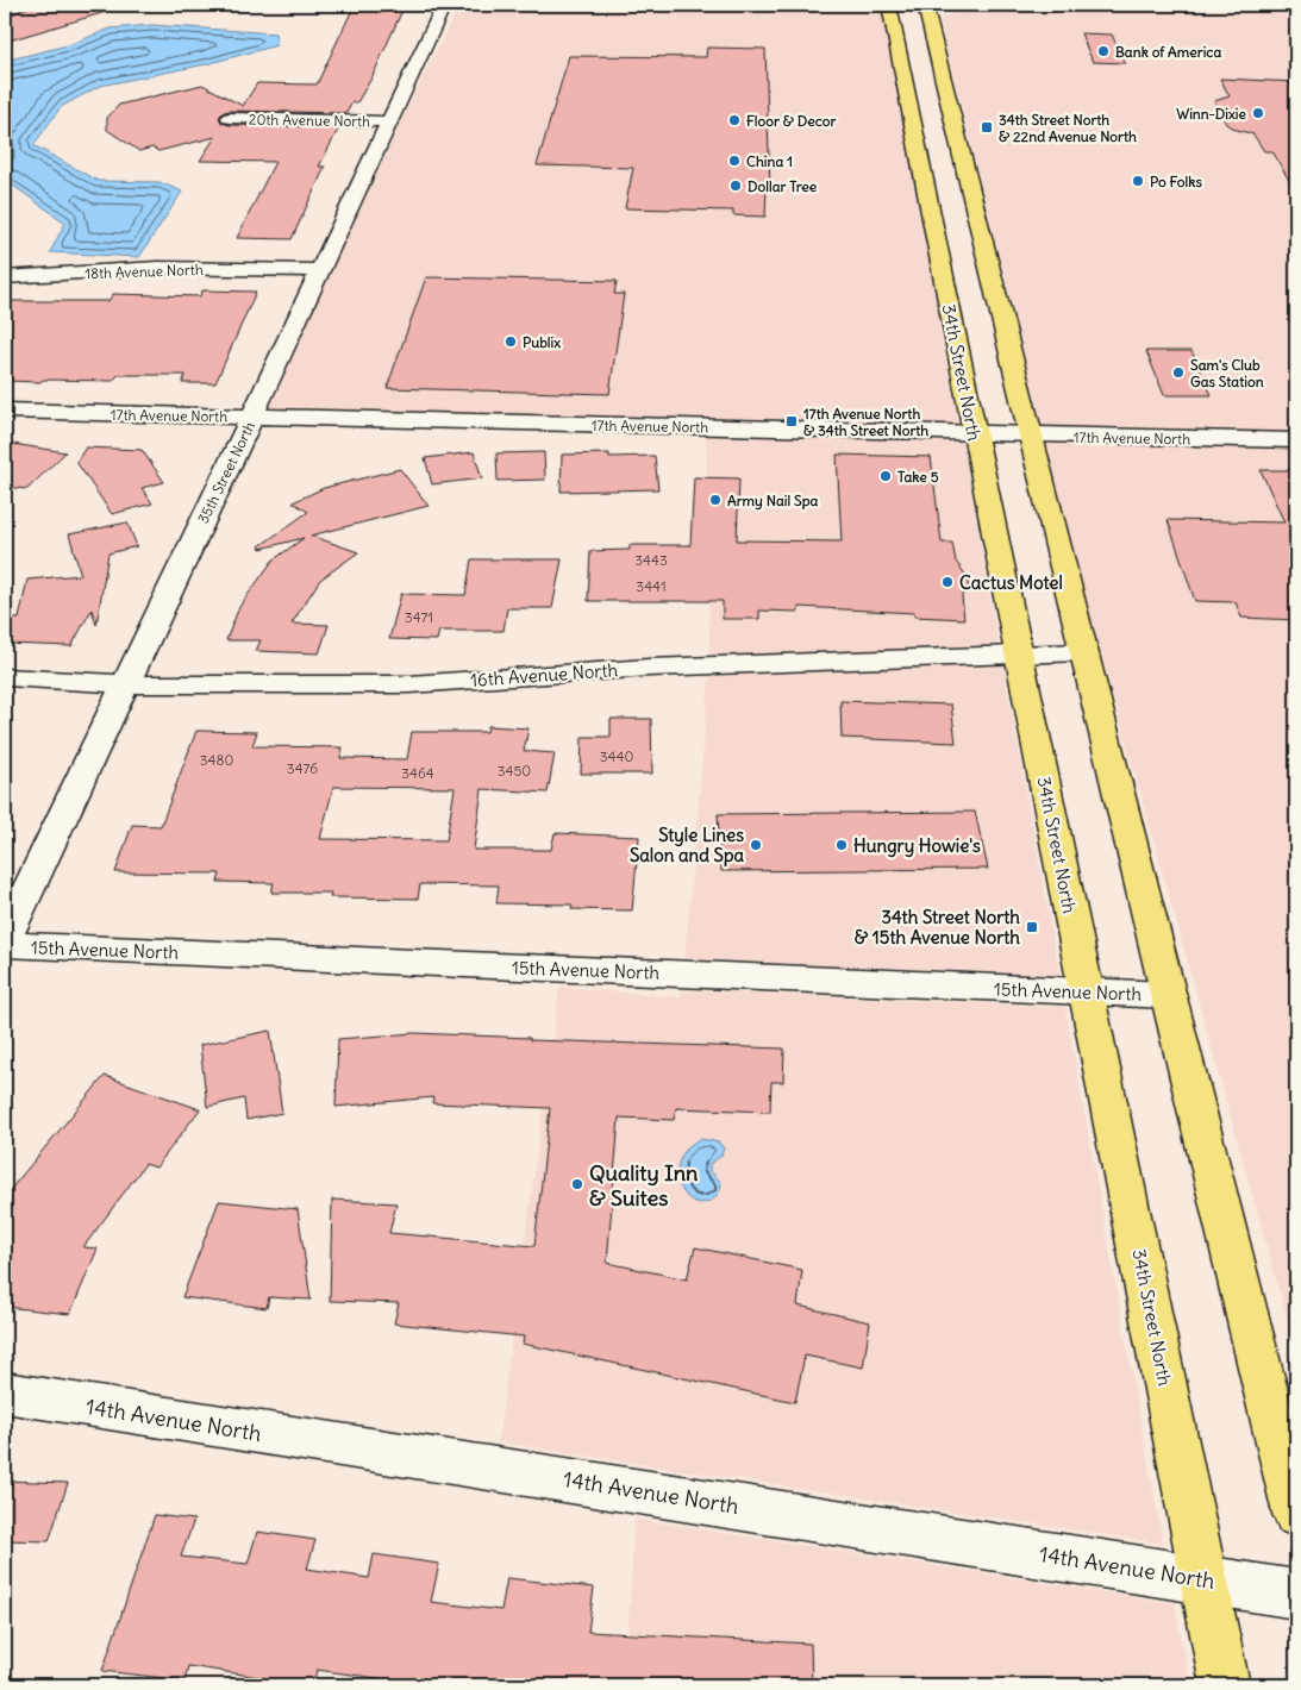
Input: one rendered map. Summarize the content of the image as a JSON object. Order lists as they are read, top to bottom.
{
  "streets": {
    "highway": ["34th Street North"],
    "street": [
      "20th Avenue North",
      "18th Avenue North",
      "17th Avenue North",
      "35th Street North",
      "16th Avenue North",
      "15th Avenue North",
      "14th Avenue North"
    ]
  },
  "crossings": [
    ["20th Avenue North", "35th Street North"],
    ["18th Avenue North", "35th Street North"],
    ["34th Street North", "17th Avenue North"],
    ["34th Street North", "16th Avenue North"],
    ["34th Street North", "15th Avenue North"],
    ["34th Street North", "14th Avenue North"],
    ["17th Avenue North", "35th Street North"],
    ["35th Street North", "16th Avenue North"]
  ],
  "places": {
    "other": [
      "Bank of America",
      "Winn-Dixie",
      "Floor & Decor",
      "China 1",
      "Po Folks",
      "Dollar Tree",
      "Publix",
      "Sam's Club Gas Station",
      "Take 5",
      "Army Nail Spa",
      "Cactus Motel",
      "Style Lines Salon and Spa",
      "Hungry Howie's",
      "Quality Inn & Suites"
    ],
    "transit": ["34th Street North & 22nd Avenue North", "17th Avenue North & 34th Street North", "34th Street North & 15th Avenue North"]
  },
  "house_numbers": [
    "3443",
    "3441",
    "3471",
    "3440",
    "3480",
    "3476",
    "3450",
    "3464"
  ]
}
